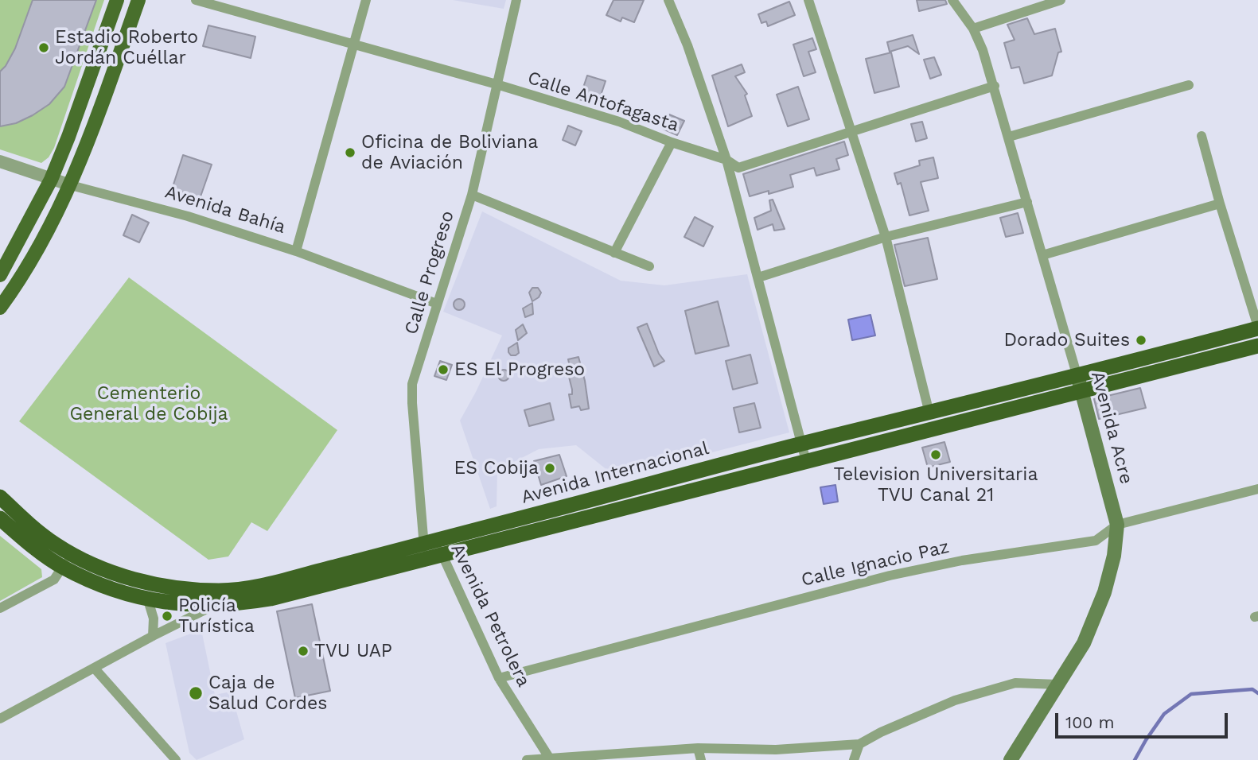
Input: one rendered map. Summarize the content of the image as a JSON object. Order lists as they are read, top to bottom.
{
  "streets": {
    "highway": ["Avenida Internacional"],
    "main road": ["Avenida Acre"],
    "street": [
      "Calle Antofagasta",
      "Avenida Bahía",
      "Calle Progreso",
      "Calle Ignacio Paz",
      "Avenida Petrolera"
    ]
  },
  "crossings": [
    ["Calle Antofagasta", "Calle Progreso"],
    ["Calle Antofagasta", "Avenida Acre"],
    ["Avenida Bahía", "Calle Progreso"],
    ["Calle Progreso", "Avenida Internacional"],
    ["Calle Progreso", "Avenida Petrolera"],
    ["Avenida Acre", "Avenida Internacional"],
    ["Avenida Acre", "Calle Ignacio Paz"],
    ["Avenida Internacional", "Avenida Petrolera"],
    ["Calle Ignacio Paz", "Avenida Petrolera"]
  ],
  "parks": ["Cementerio General de Cobija"],
  "places": [
    "Estadio Roberto Jordán Cuéllar",
    "Oficina de Boliviana de Aviación",
    "Dorado Suites",
    "ES El Progreso",
    "Television Universitaria TVU Canal 21",
    "ES Cobija",
    "Policía Turística",
    "TVU UAP",
    "Caja de Salud Cordes"
  ],
  "scale_bar": "100 m"
}
